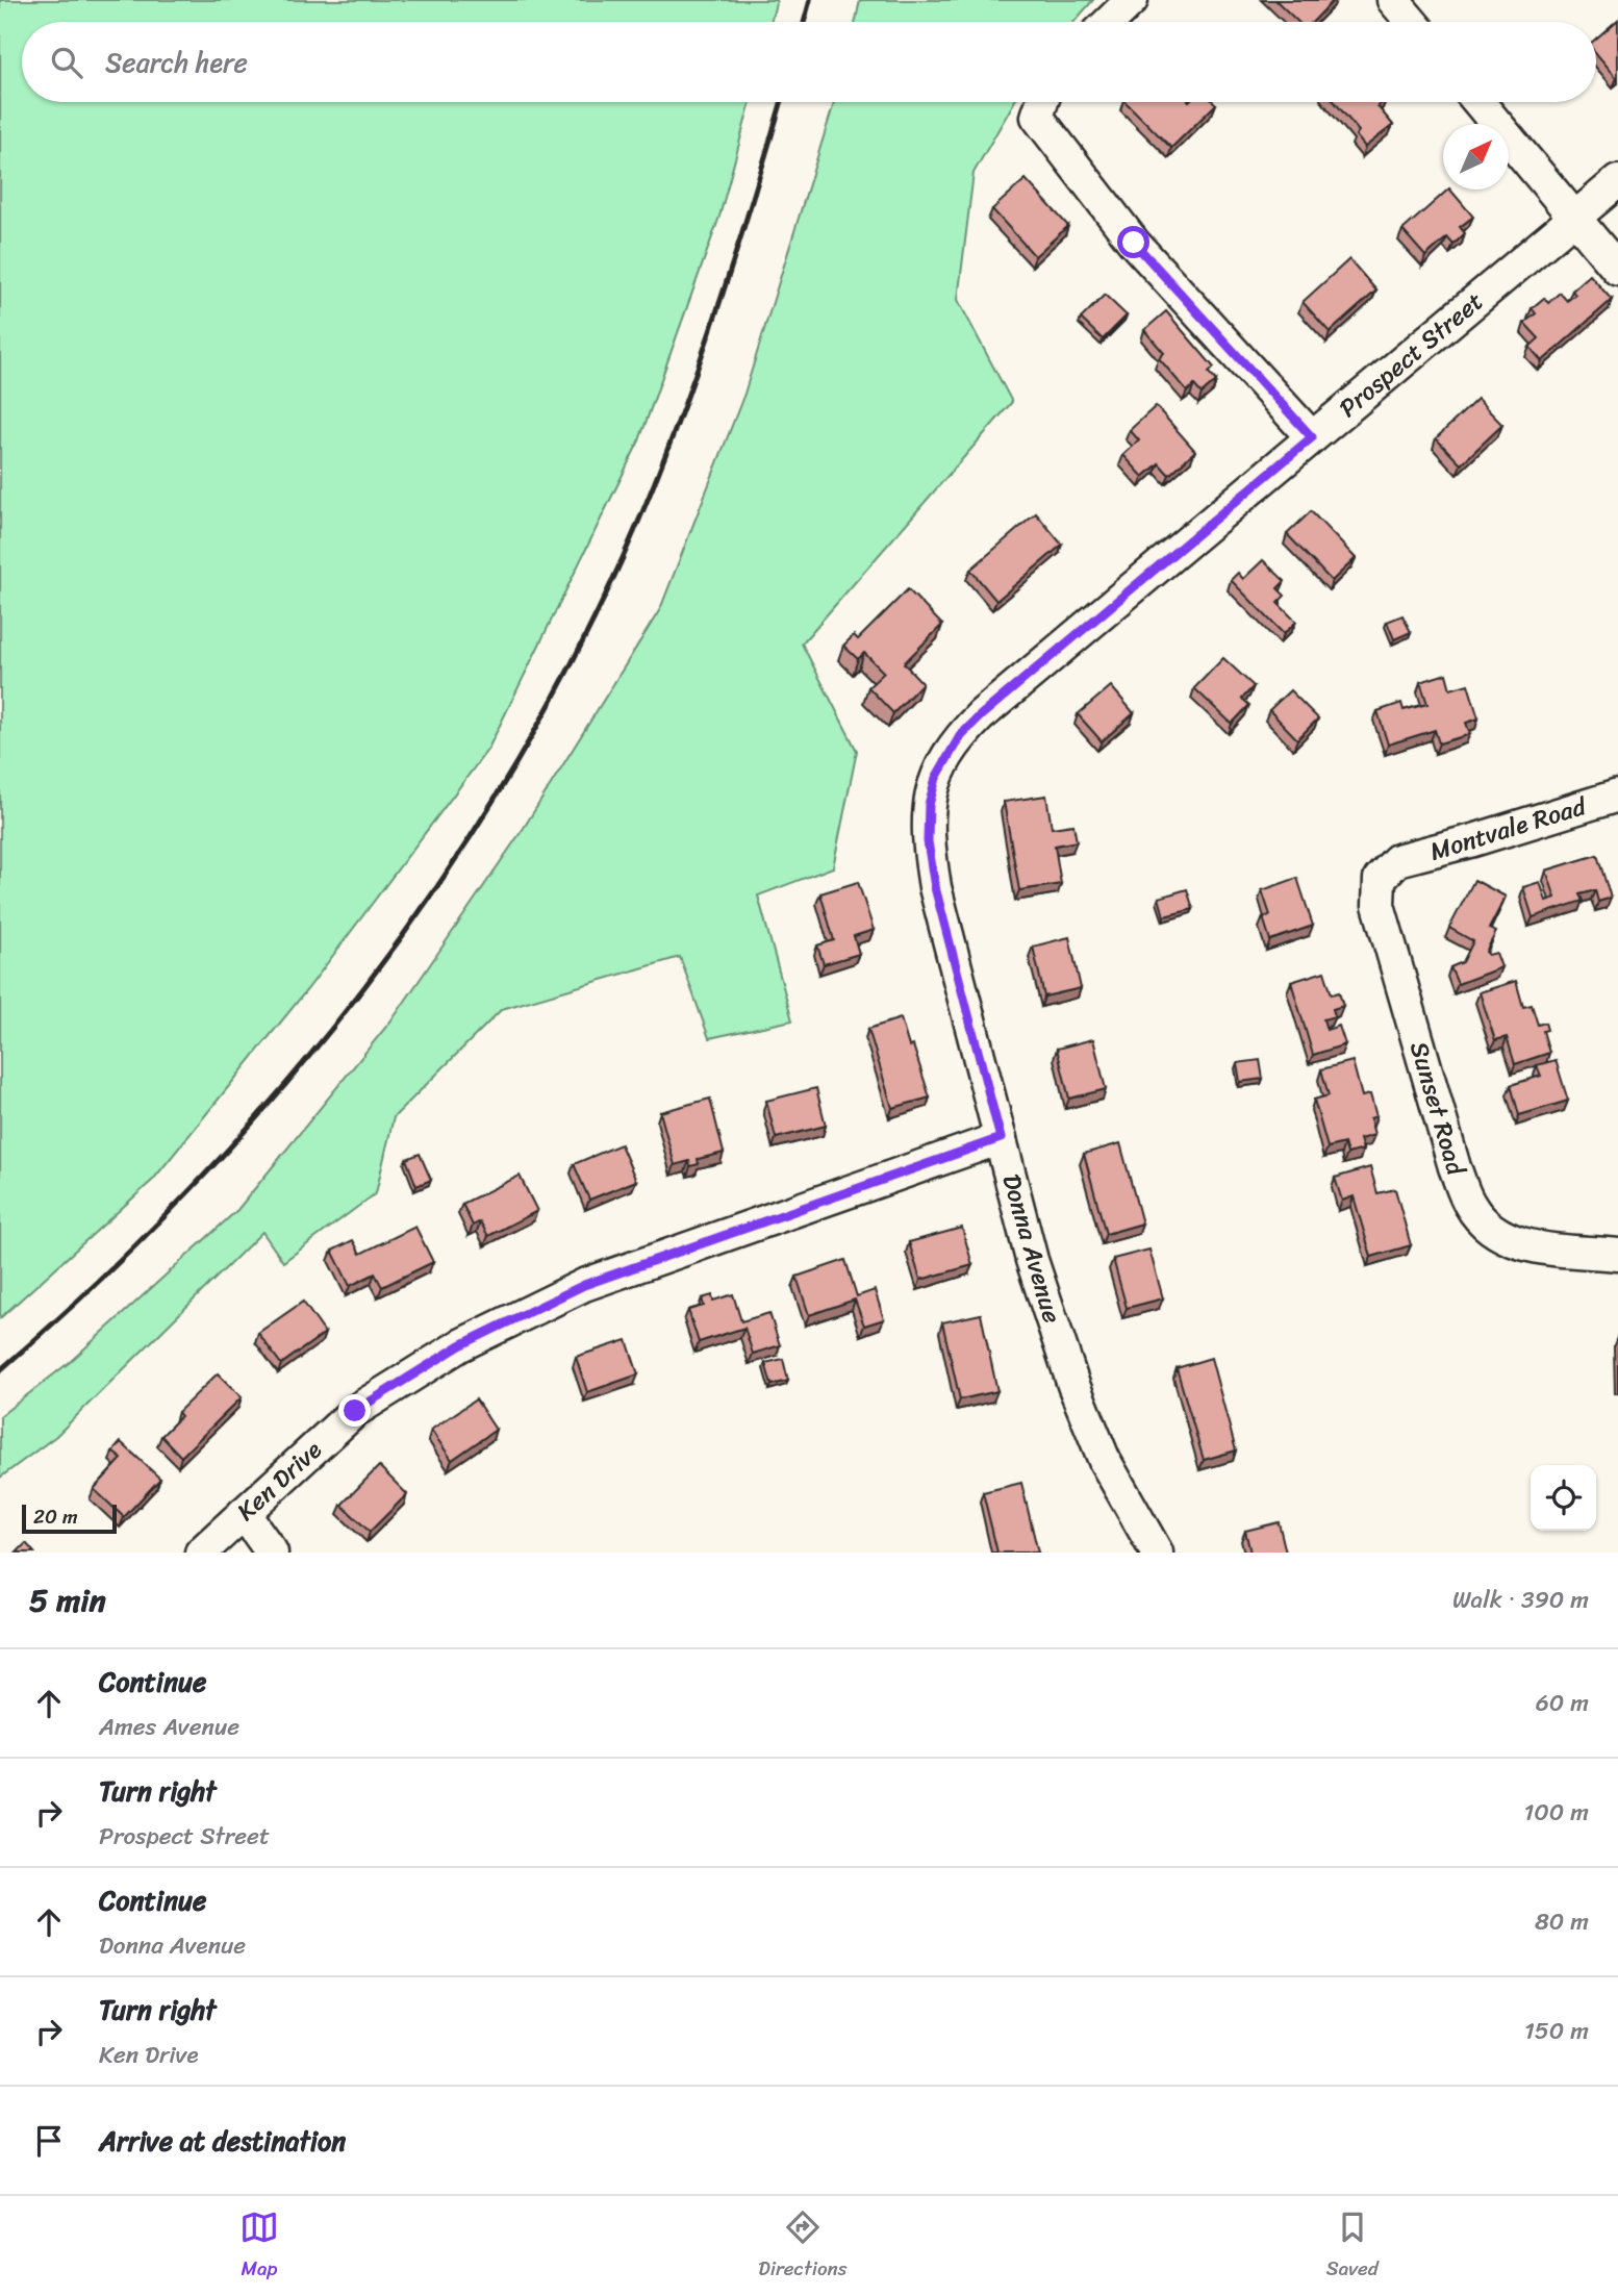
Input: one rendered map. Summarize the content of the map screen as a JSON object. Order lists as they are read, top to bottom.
{
  "streets": {
    "street": [
      "Prospect Street",
      "Montvale Road",
      "Sunset Road",
      "Donna Avenue",
      "Ken Drive"
    ]
  },
  "crossings": [
    ["Prospect Street", "Donna Avenue"],
    ["Montvale Road", "Sunset Road"],
    ["Donna Avenue", "Ken Drive"]
  ],
  "scale_bar": "20 m",
  "north": "top right",
  "page": {
    "search": "Search here",
    "scale": "20 m",
    "heading": ["5 min", "Walk · 390 m"],
    "list": [
      ["Continue", "Ames Avenue", "60 m"],
      ["Turn right", "Prospect Street", "100 m"],
      ["Continue", "Donna Avenue", "80 m"],
      ["Turn right", "Ken Drive", "150 m"],
      "Arrive at destination"
    ],
    "nav": ["Map", "Directions", "Saved"]
  }
}
